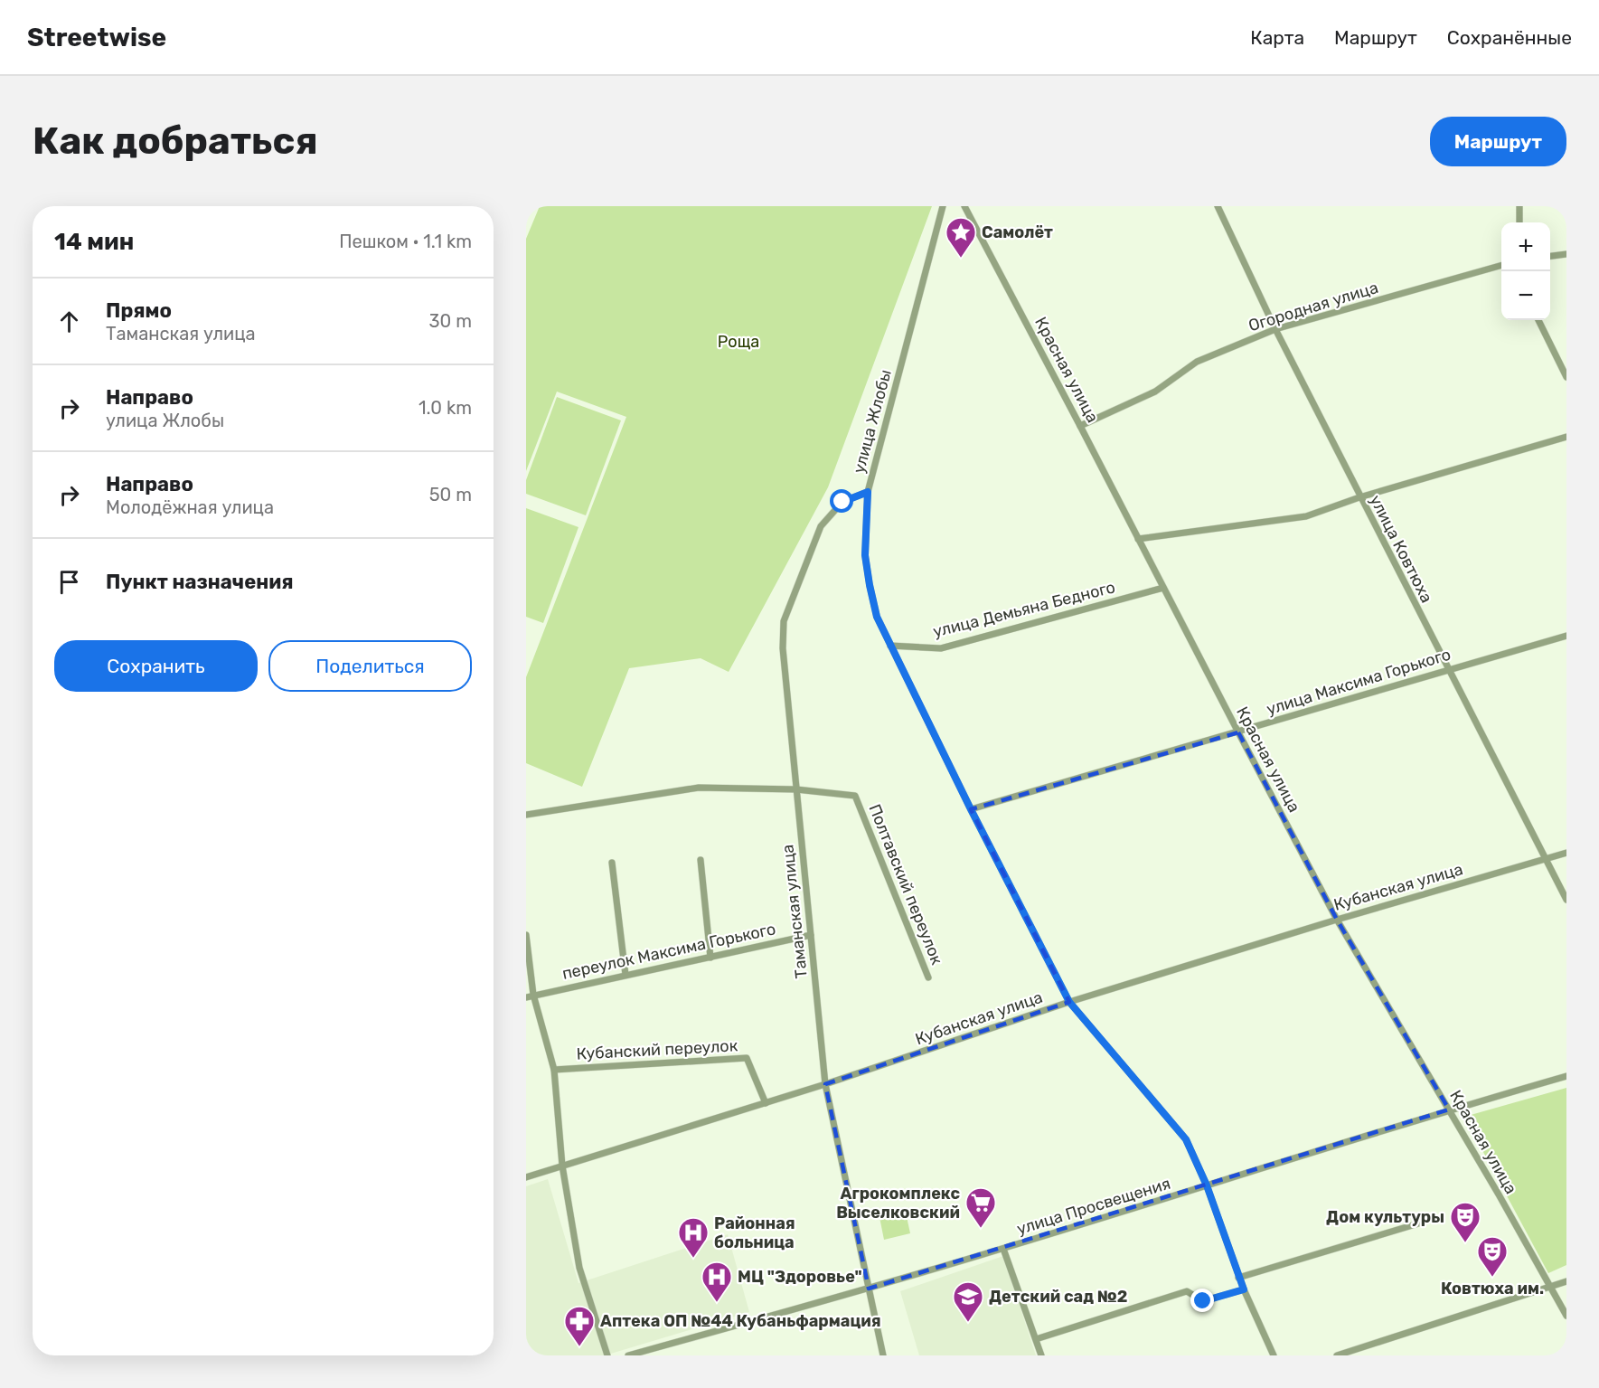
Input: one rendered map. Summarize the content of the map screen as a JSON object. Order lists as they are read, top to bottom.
{
  "streets": {
    "street": [
      "Огородная улица",
      "Красная улица",
      "улица Жлобы",
      "улица Ковтюха",
      "улица Демьяна Бедного",
      "улица Максима Горького",
      "Полтавский переулок",
      "Кубанская улица",
      "Таманская улица",
      "переулок Максима Горького",
      "Кубанский переулок",
      "улица Просвещения"
    ]
  },
  "crossings": [
    ["Огородная улица", "Красная улица"],
    ["Огородная улица", "улица Ковтюха"],
    ["Красная улица", "улица Демьяна Бедного"],
    ["Красная улица", "улица Максима Горького"],
    ["Красная улица", "Кубанская улица"],
    ["Красная улица", "улица Просвещения"],
    ["улица Жлобы", "улица Демьяна Бедного"],
    ["улица Жлобы", "улица Максима Горького"],
    ["улица Жлобы", "Кубанская улица"],
    ["улица Жлобы", "Таманская улица"],
    ["улица Жлобы", "улица Просвещения"],
    ["улица Ковтюха", "улица Максима Горького"],
    ["улица Ковтюха", "Кубанская улица"],
    ["Полтавский переулок", "Таманская улица"],
    ["Кубанская улица", "Таманская улица"],
    ["Кубанская улица", "Кубанский переулок"],
    ["Таманская улица", "переулок Максима Горького"],
    ["Таманская улица", "улица Просвещения"],
    ["переулок Максима Горького", "Кубанский переулок"]
  ],
  "parks": ["Роща"],
  "places": {
    "place": ["Самолёт"],
    "supermarket": ["Агрокомплекс Выселковский"],
    "theatre": ["Дом культуры", "Ковтюха им."],
    "hospital": ["Районная больница", "МЦ \"Здоровье\""],
    "school or university": ["Детский сад №2"],
    "pharmacy": ["Аптека ОП №44 Кубаньфармация"]
  },
  "page": {
    "header": "Streetwise",
    "nav": ["Карта", "Маршрут", "Сохранённые"],
    "buttons": [
      "Маршрут",
      ["Сохранить", "Поделиться"]
    ],
    "title": "Как добраться",
    "heading": ["14 мин", "Пешком · 1.1 km"],
    "map_buttons": ["+", "−"],
    "list": [
      ["Прямо", "Таманская улица", "30 m"],
      ["Направо", "улица Жлобы", "1.0 km"],
      ["Направо", "Молодёжная улица", "50 m"],
      "Пункт назначения"
    ]
  }
}
